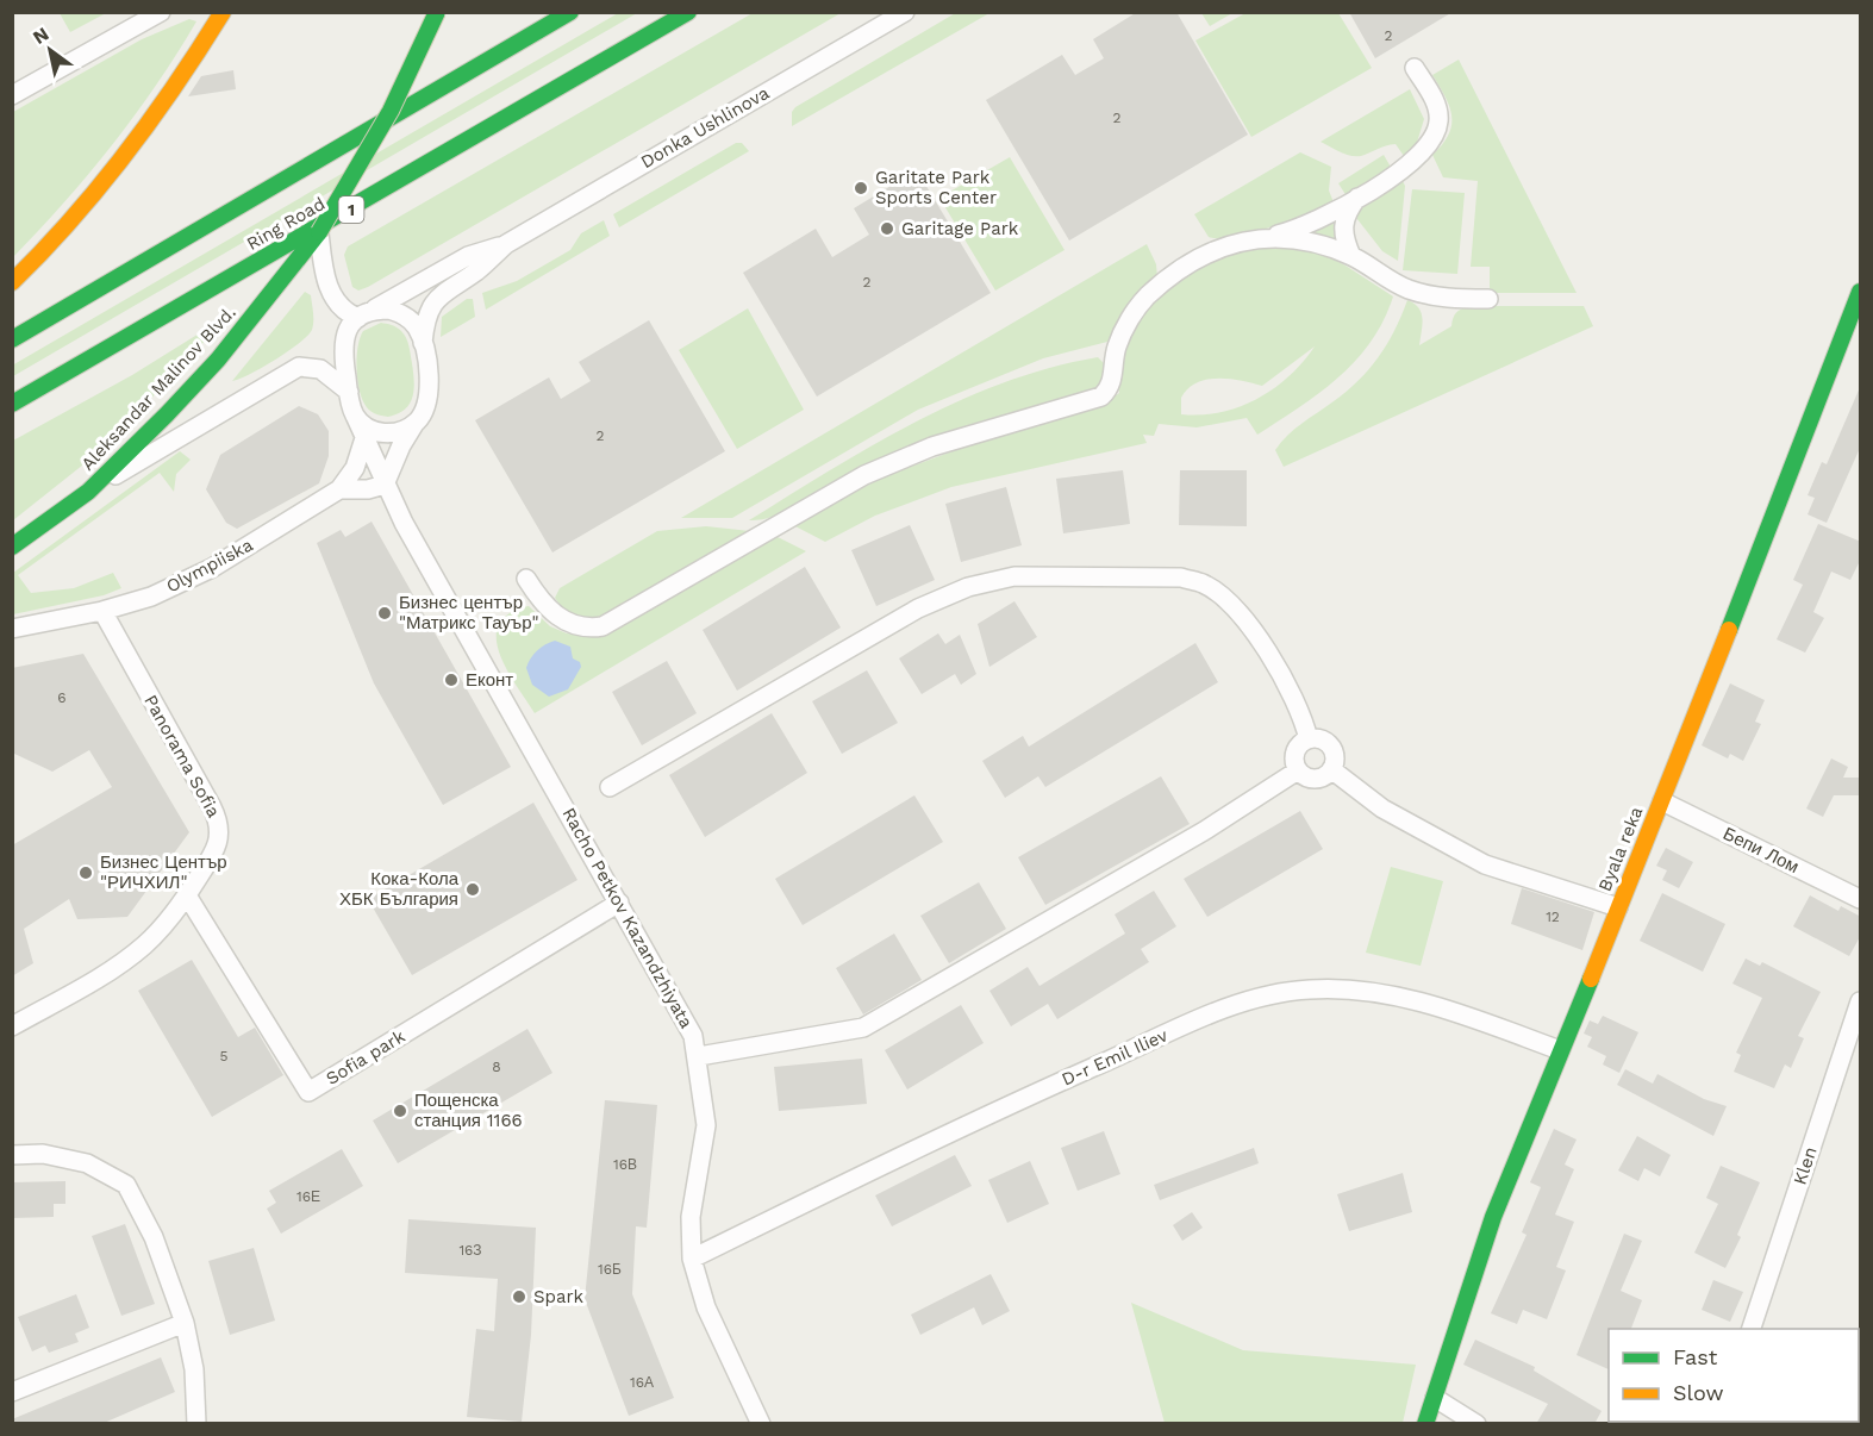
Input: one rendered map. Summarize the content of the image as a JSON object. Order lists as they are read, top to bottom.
{
  "streets": {
    "main road": [
      "1",
      "Ring Road",
      "Aleksandar Malinov Blvd.",
      "Byala reka"
    ],
    "street": [
      "Donka Ushlinova",
      "Olympiiska",
      "Panorama Sofia",
      "Бепи Лом",
      "Racho Petkov Kazandzhiyata",
      "Sofia park",
      "D-r Emil Iliev",
      "Klen"
    ]
  },
  "crossings": [
    ["Donka Ushlinova", "Racho Petkov Kazandzhiyata"],
    ["Olympiiska", "Panorama Sofia"],
    ["Olympiiska", "Racho Petkov Kazandzhiyata"],
    ["Panorama Sofia", "Sofia park"],
    ["Byala reka", "Бепи Лом"],
    ["Byala reka", "D-r Emil Iliev"],
    ["Racho Petkov Kazandzhiyata", "Sofia park"],
    ["Racho Petkov Kazandzhiyata", "D-r Emil Iliev"]
  ],
  "places": [
    "Garitate Park Sports Center",
    "Garitage Park",
    "Бизнес център \"Матрикс Тауър\"",
    "Еконт",
    "Бизнес Център \"РИЧХИЛ\"",
    "Кока-Кола ХБК България",
    "Пощенска станция 1166",
    "Spark"
  ],
  "house_numbers": [
    "2",
    "2",
    "2",
    "2",
    "6",
    "12",
    "5",
    "8",
    "16В",
    "16Е",
    "16З",
    "16Б",
    "16А"
  ],
  "legend": ["Fast", "Slow"],
  "north": "top left"
}
